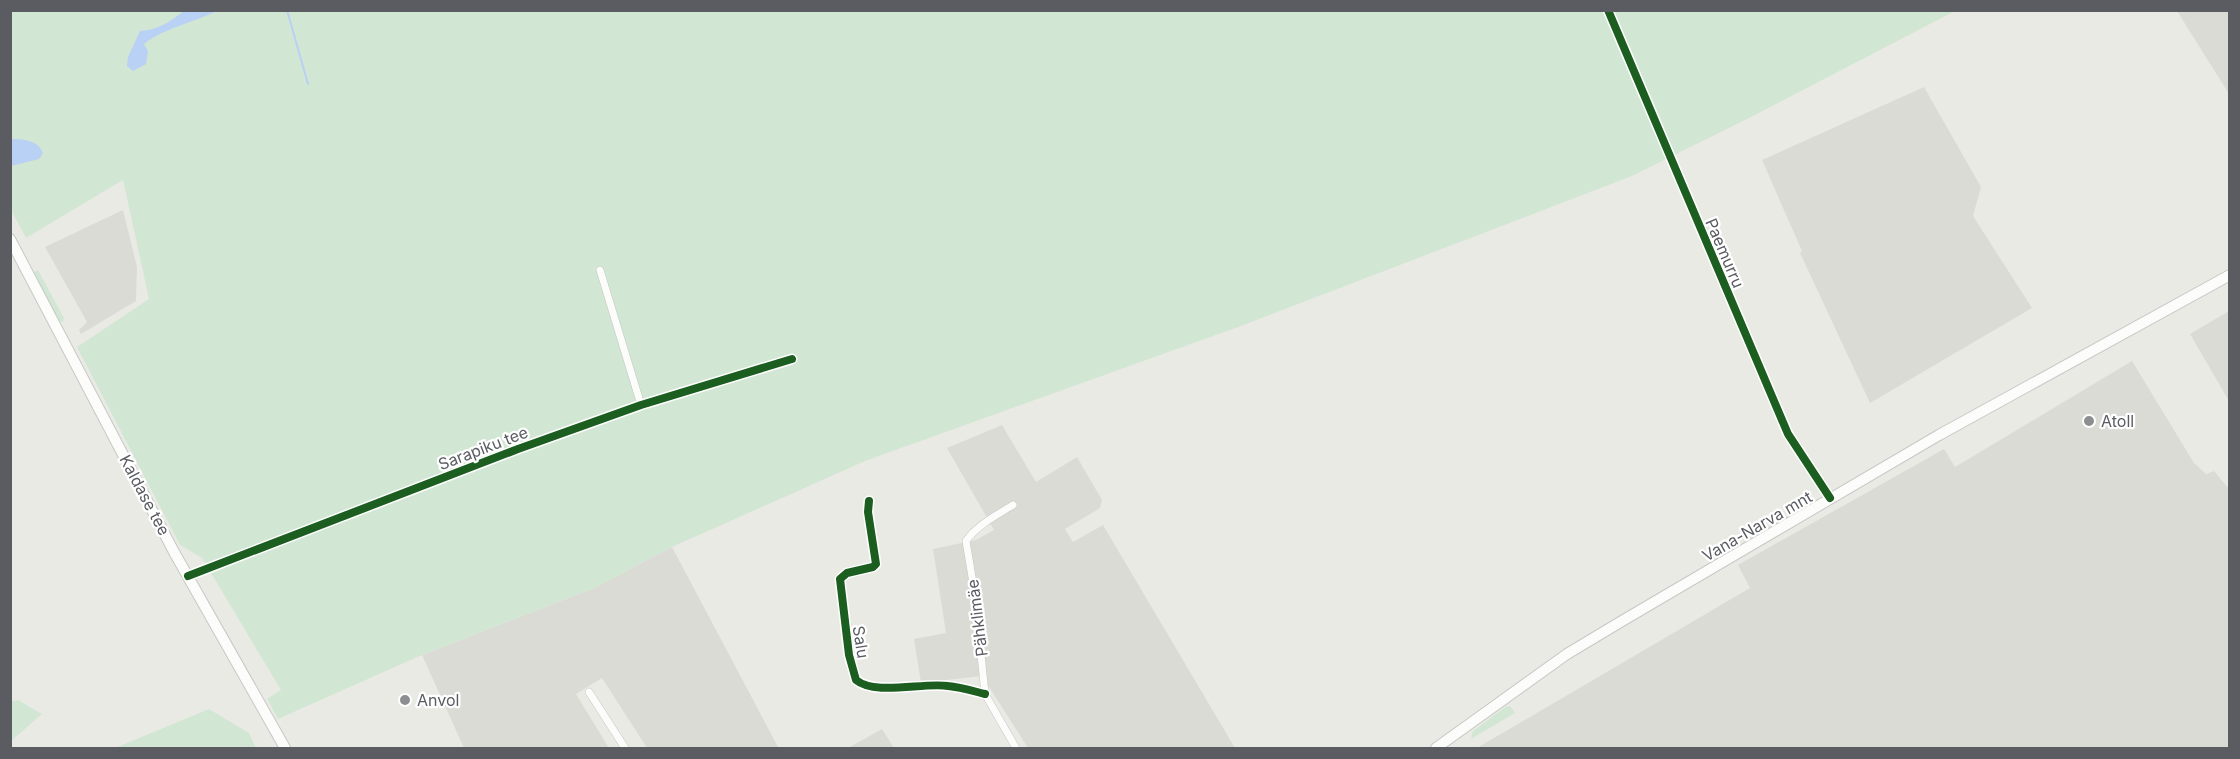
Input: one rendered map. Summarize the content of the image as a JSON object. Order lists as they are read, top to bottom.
{
  "streets": {
    "main road": ["Kaldase tee", "Vana-Narva mnt"],
    "street": [
      "Paemurru",
      "Sarapiku tee",
      "Pähklimäe",
      "Salu"
    ]
  },
  "crossings": [
    ["Paemurru", "Vana-Narva mnt"],
    ["Sarapiku tee", "Kaldase tee"],
    ["Pähklimäe", "Salu"]
  ],
  "places": ["Atoll", "Anvol"]
}
